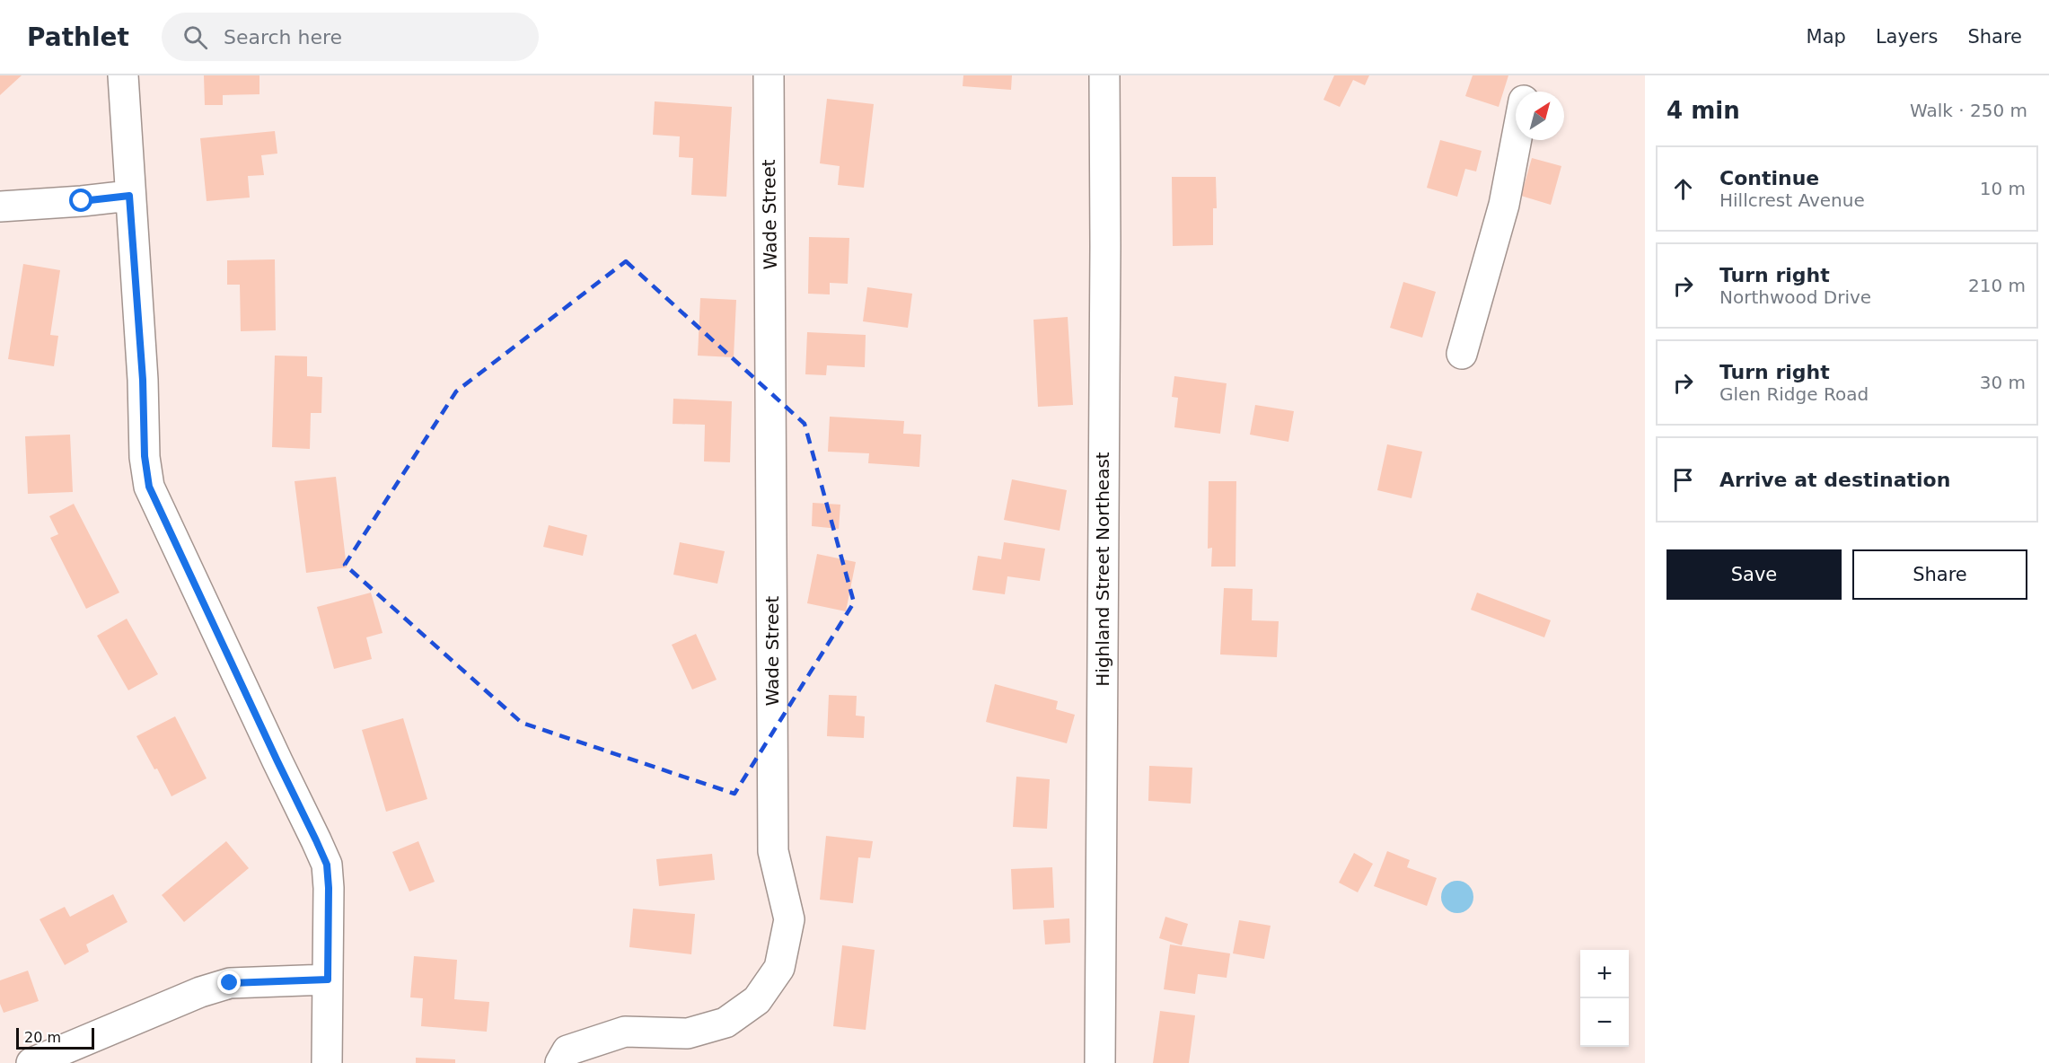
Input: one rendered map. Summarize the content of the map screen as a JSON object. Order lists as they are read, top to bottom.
{
  "streets": {
    "street": ["Wade Street", "Highland Street Northeast"]
  },
  "scale_bar": "20 m",
  "north": "top right",
  "page": {
    "header": "Pathlet",
    "search": "Search here",
    "nav": ["Map", "Layers", "Share"],
    "heading": ["4 min", "Walk · 250 m"],
    "list": [
      ["Continue", "Hillcrest Avenue", "10 m"],
      ["Turn right", "Northwood Drive", "210 m"],
      ["Turn right", "Glen Ridge Road", "30 m"],
      "Arrive at destination"
    ],
    "buttons": ["Save", "Share"],
    "map_buttons": ["+", "−"],
    "scale": "20 m"
  }
}
